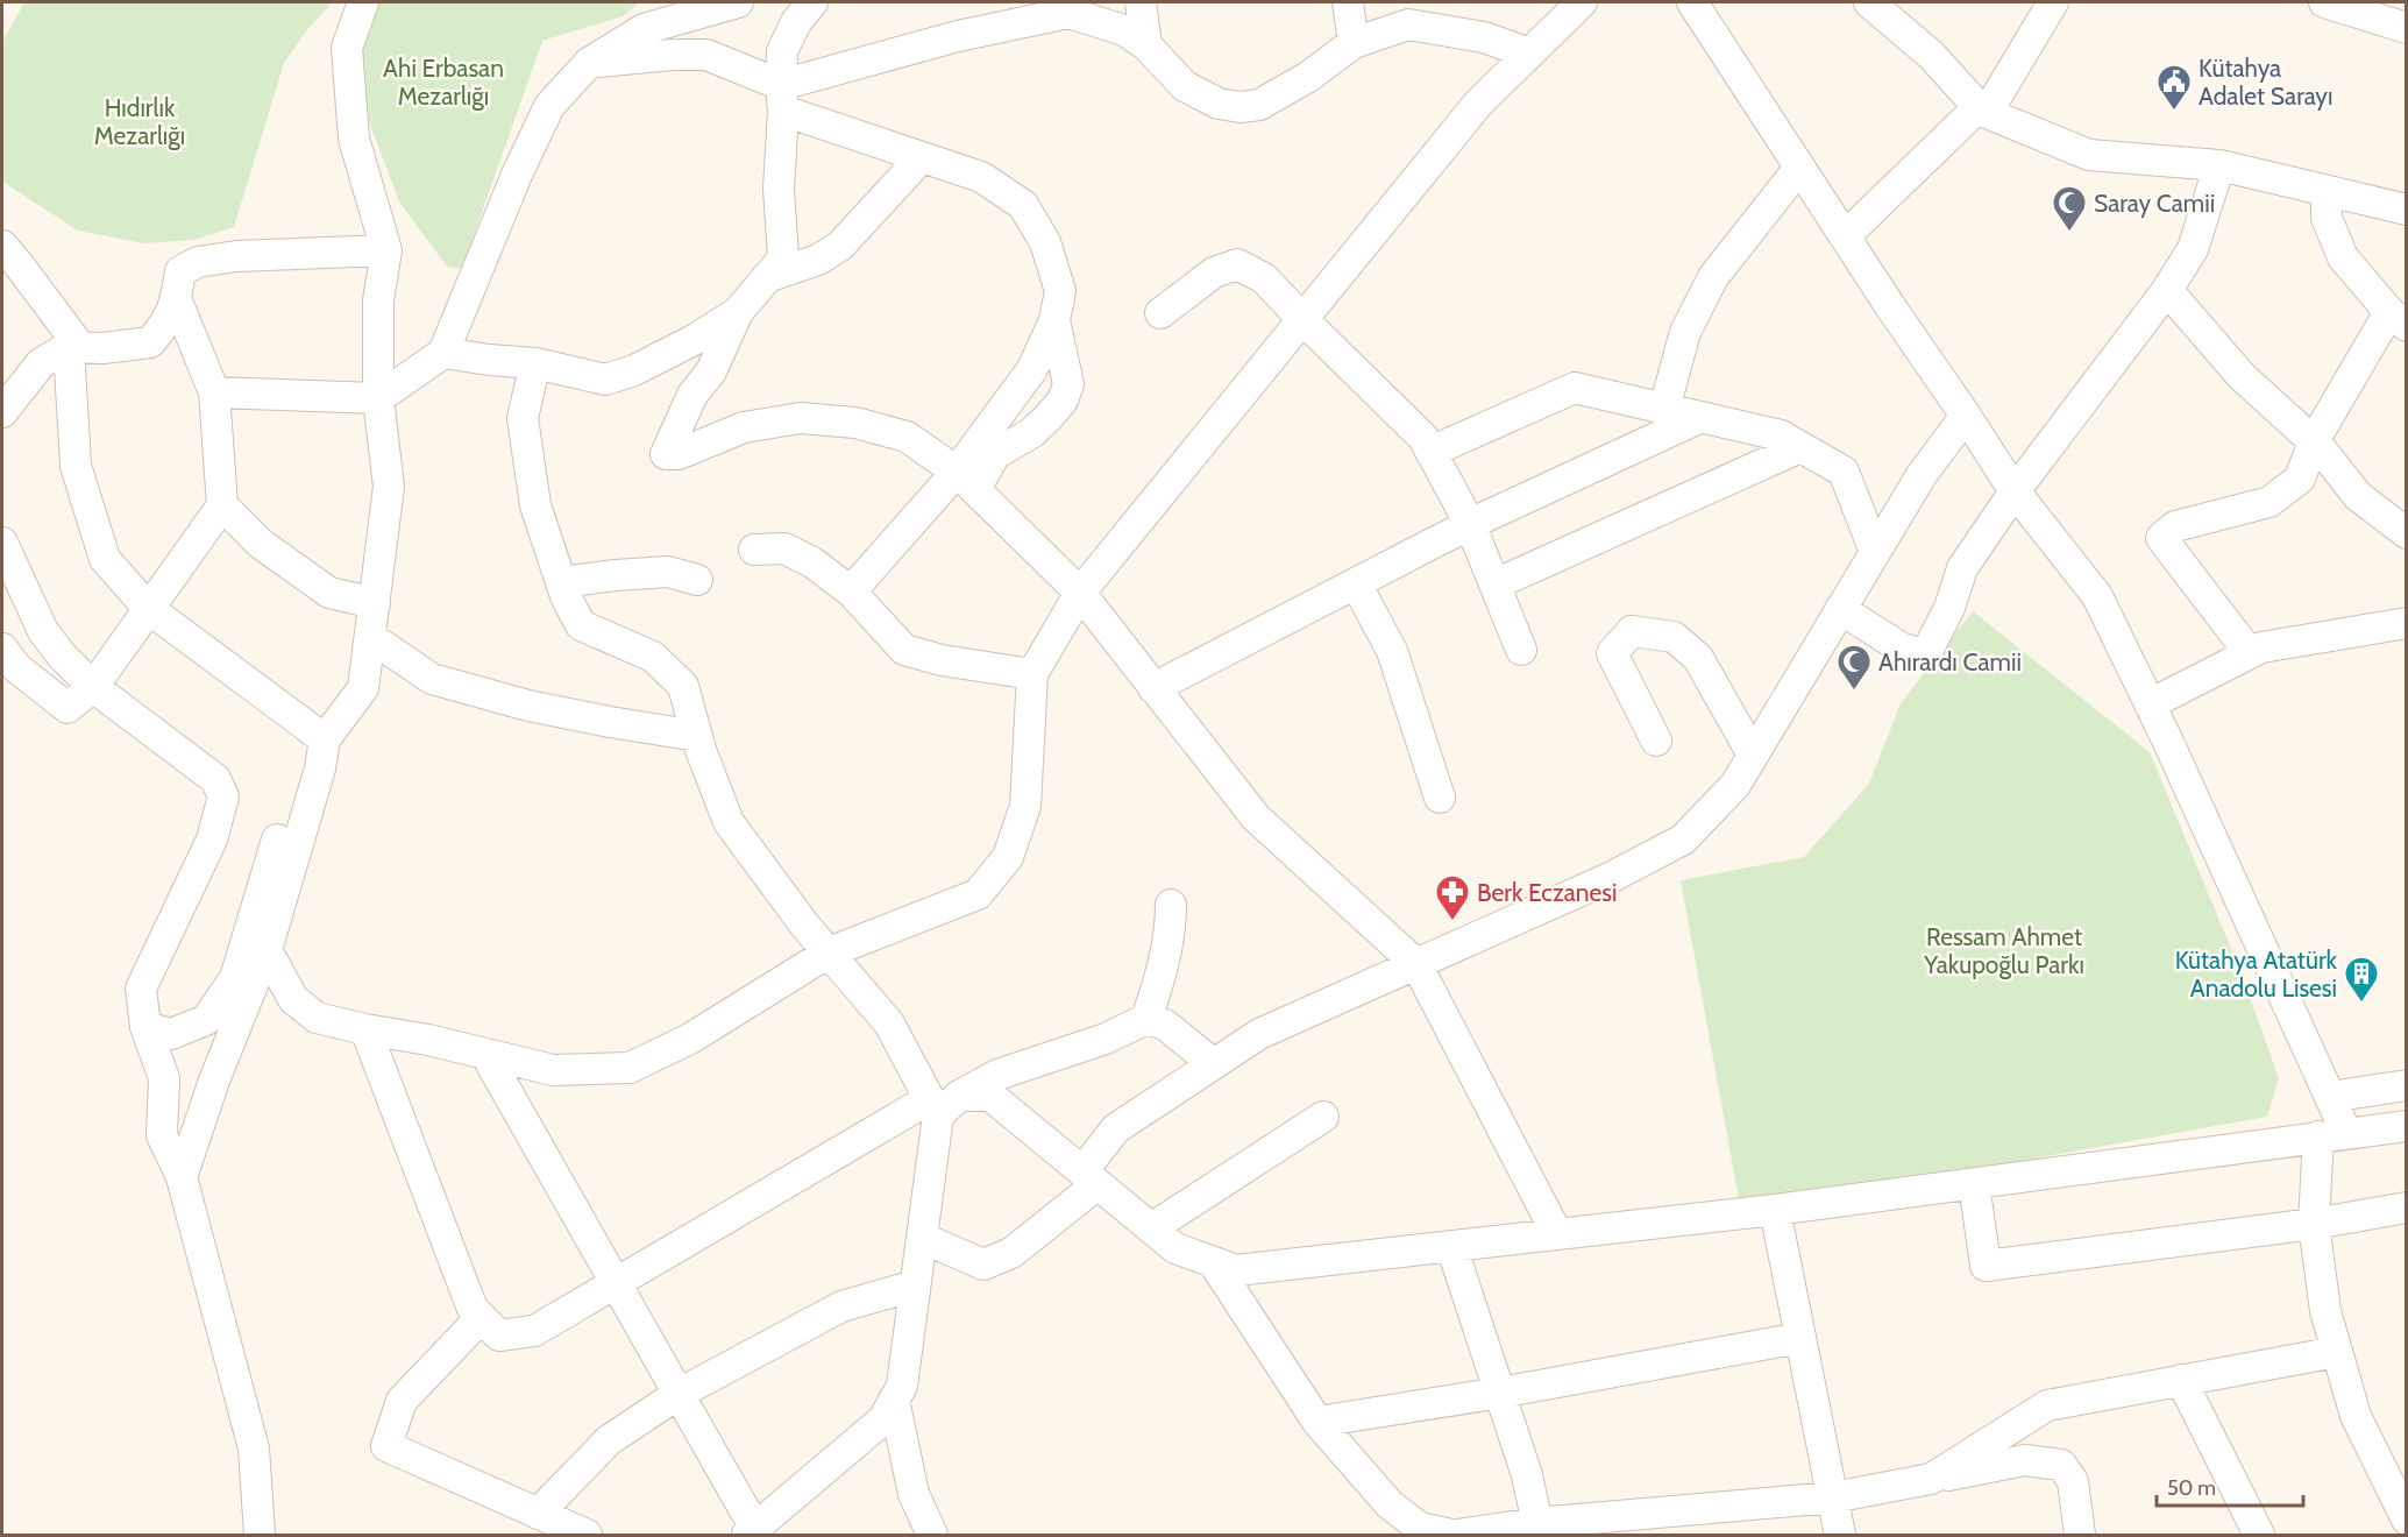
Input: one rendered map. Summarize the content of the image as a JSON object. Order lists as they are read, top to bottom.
{
  "parks": ["Ahi Erbasan Mezarlığı", "Hıdırlık Mezarlığı", "Ressam Ahmet Yakupoğlu Parkı"],
  "places": {
    "public building": ["Kütahya Adalet Sarayı"],
    "mosque": ["Saray Camii", "Ahırardı Camii"],
    "pharmacy": ["Berk Eczanesi"],
    "building": ["Kütahya Atatürk Anadolu Lisesi"]
  },
  "scale_bar": "50 m"
}
